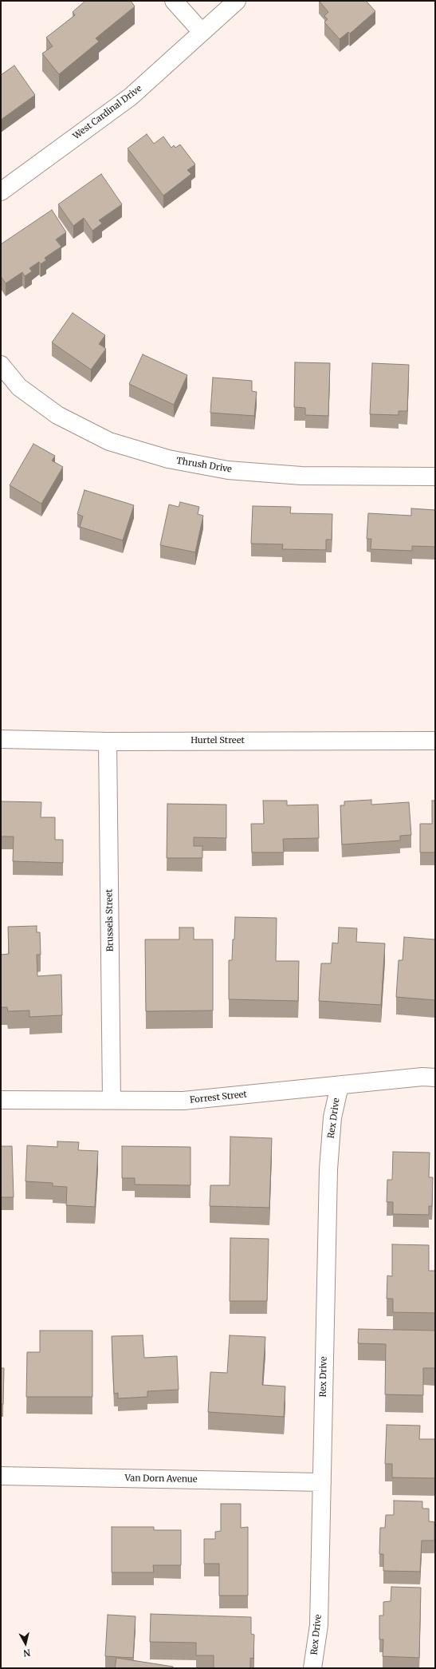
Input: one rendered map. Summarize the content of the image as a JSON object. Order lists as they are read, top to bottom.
{
  "streets": {
    "street": [
      "West Cardinal Drive",
      "Thrush Drive",
      "Hurtel Street",
      "Brussels Street",
      "Forrest Street",
      "Rex Drive",
      "Van Dorn Avenue"
    ]
  },
  "crossings": [
    ["Hurtel Street", "Brussels Street"],
    ["Brussels Street", "Forrest Street"],
    ["Forrest Street", "Rex Drive"],
    ["Rex Drive", "Van Dorn Avenue"]
  ],
  "north": "bottom"
}
